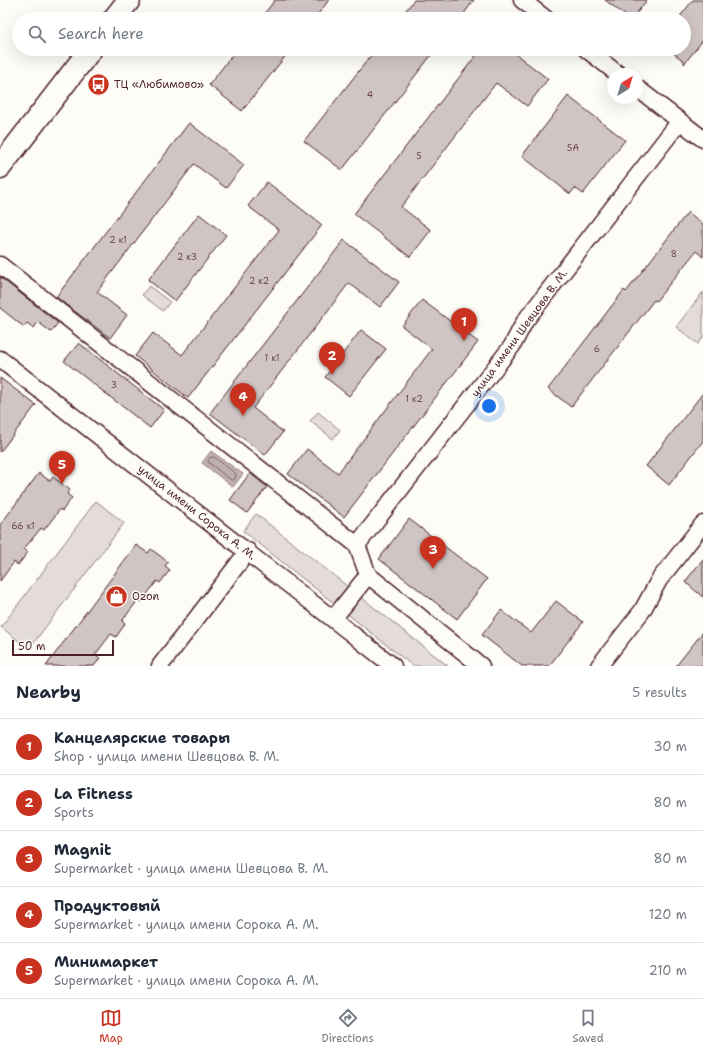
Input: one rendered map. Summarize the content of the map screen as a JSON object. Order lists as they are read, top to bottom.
{
  "streets": {
    "street": ["улица имени Шевцова В. М.", "улица имени Сорока А. М."]
  },
  "places": {
    "bus stop": ["ТЦ «Любимово»"],
    "shop": ["Ozon"]
  },
  "house_numbers": [
    "4",
    "5А",
    "5",
    "2 к1",
    "8",
    "2 к3",
    "2 к2",
    "6",
    "1 к1",
    "3",
    "1 к2",
    "66 к1"
  ],
  "scale_bar": "50 m",
  "north": "top right",
  "page": {
    "search": "Search here",
    "pins": [
      "1",
      "2",
      "4",
      "5",
      "3"
    ],
    "scale": "50 m",
    "heading": ["Nearby", "5 results"],
    "list": [
      {
        "mark": "1",
        "name": "Канцелярские товары",
        "note": "Shop · улица имени Шевцова В. М.",
        "value": "30 m"
      },
      {
        "mark": "2",
        "name": "La Fitness",
        "note": "Sports",
        "value": "80 m"
      },
      {
        "mark": "3",
        "name": "Magnit",
        "note": "Supermarket · улица имени Шевцова В. М.",
        "value": "80 m"
      },
      {
        "mark": "4",
        "name": "Продуктовый",
        "note": "Supermarket · улица имени Сорока А. М.",
        "value": "120 m"
      },
      {
        "mark": "5",
        "name": "Минимаркет",
        "note": "Supermarket · улица имени Сорока А. М.",
        "value": "210 m"
      }
    ],
    "nav": ["Map", "Directions", "Saved"]
  }
}
